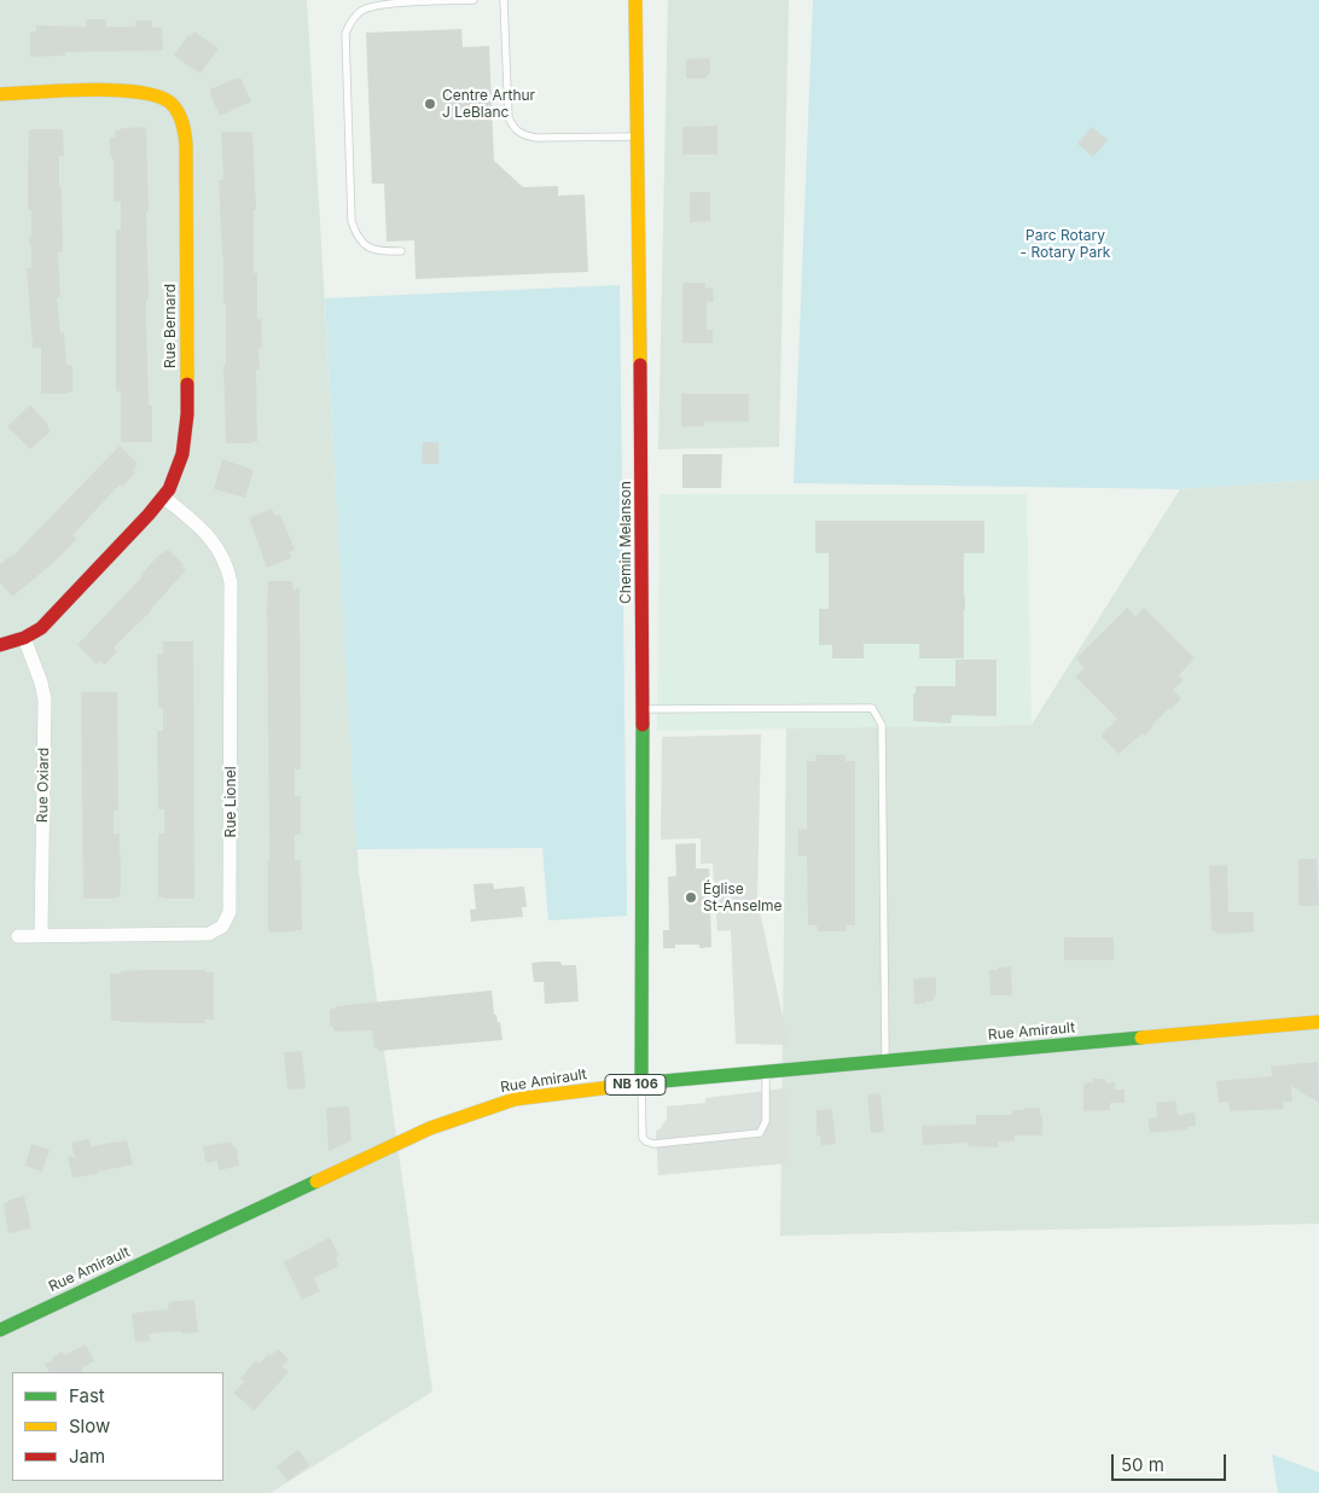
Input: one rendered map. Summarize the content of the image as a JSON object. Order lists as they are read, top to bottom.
{
  "streets": {
    "street": [
      "Rue Bernard",
      "Chemin Melanson",
      "Rue Oxiard",
      "Rue Lionel",
      "Rue Amirault",
      "NB 106"
    ]
  },
  "crossings": [
    ["Rue Bernard", "Rue Oxiard"],
    ["Rue Bernard", "Rue Lionel"],
    ["Chemin Melanson", "Rue Amirault"],
    ["Rue Oxiard", "Rue Lionel"]
  ],
  "parks": ["Parc Rotary - Rotary Park"],
  "places": ["Centre Arthur J LeBlanc", "Église St-Anselme"],
  "legend": ["Fast", "Slow", "Jam"],
  "scale_bar": "50 m"
}
